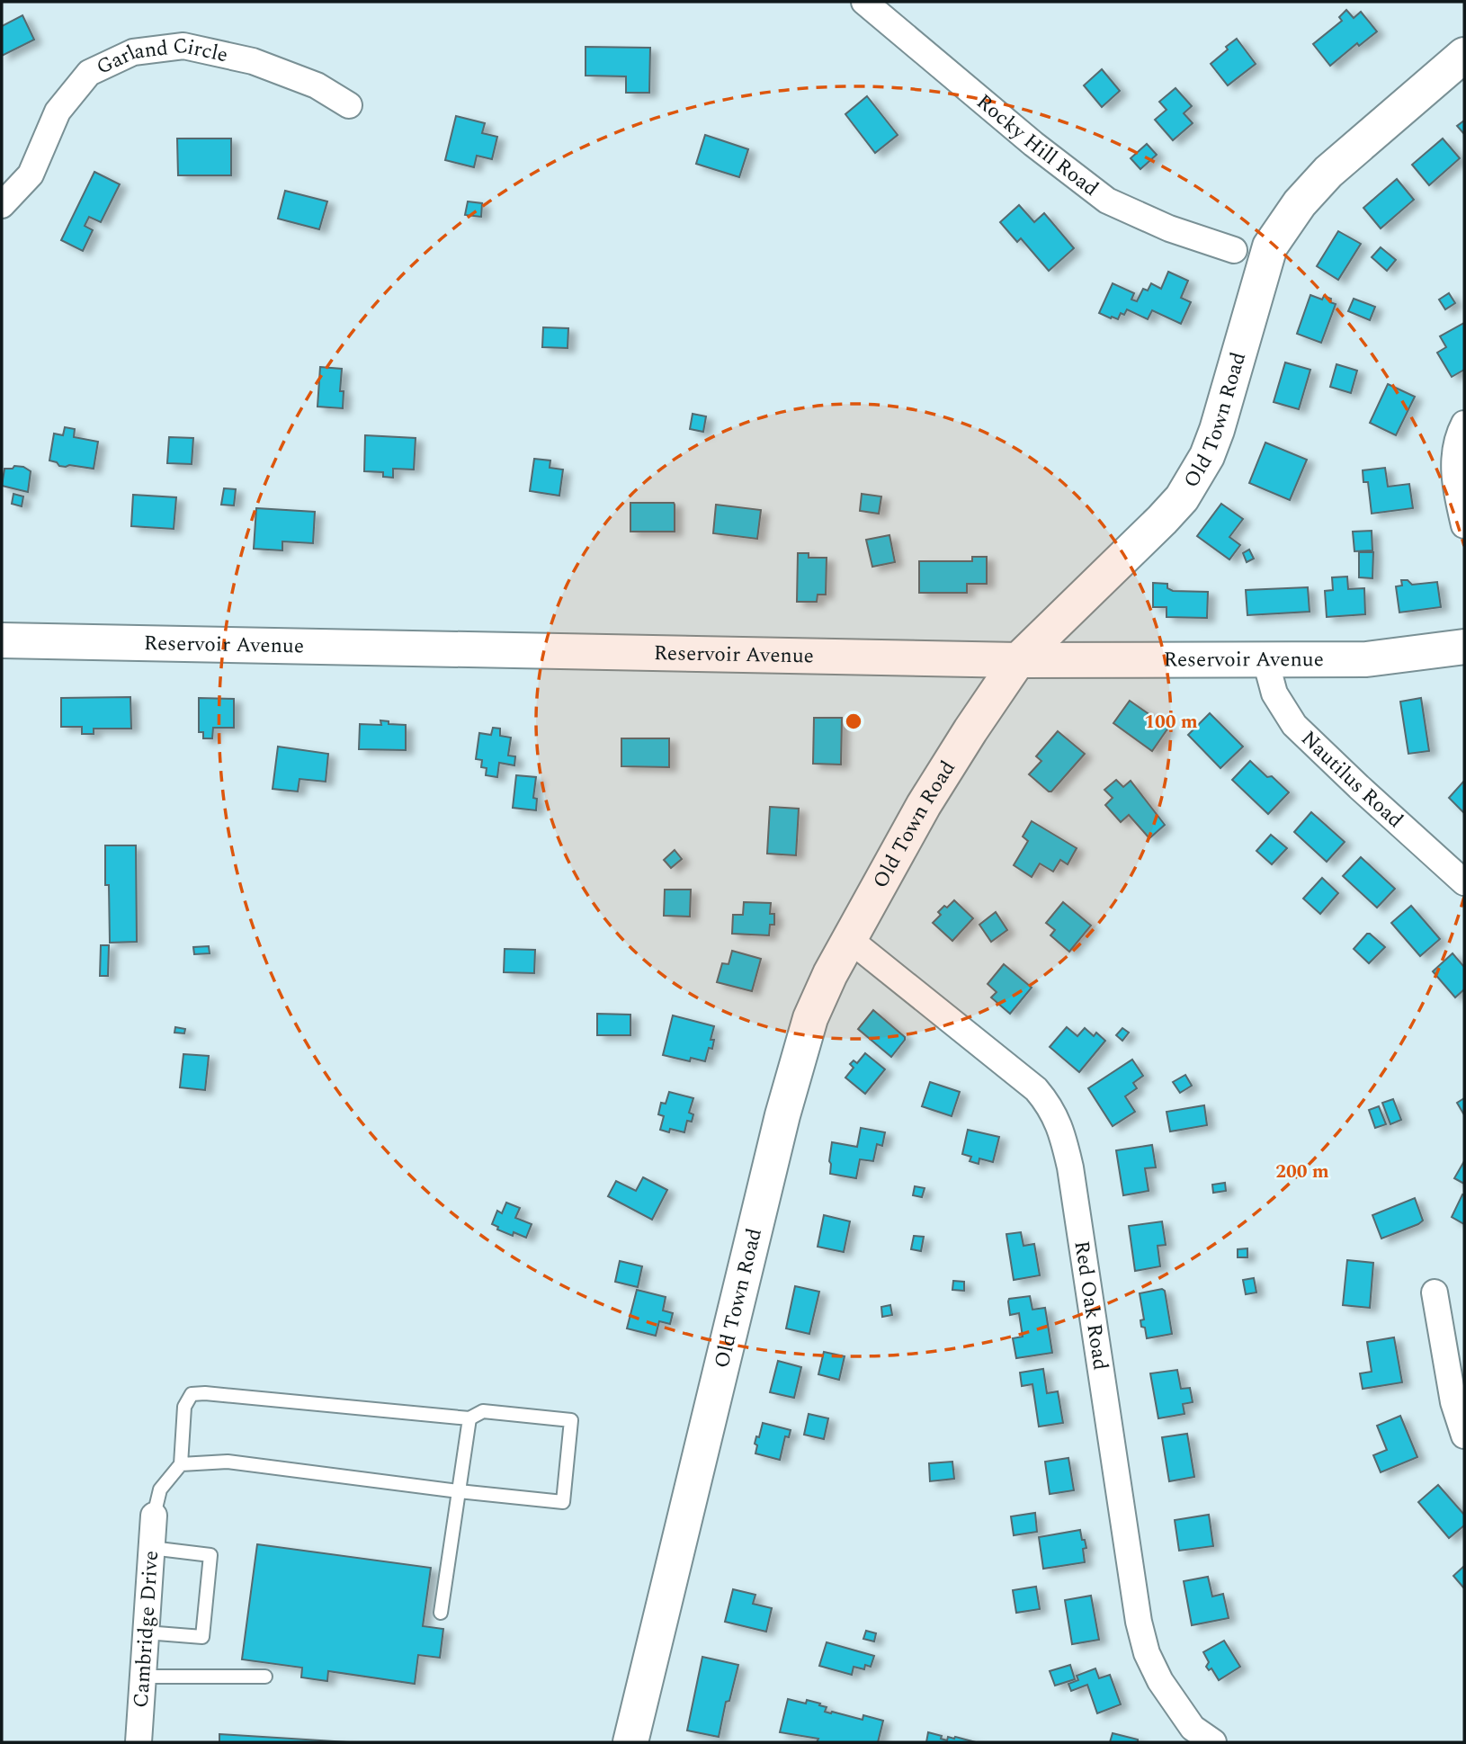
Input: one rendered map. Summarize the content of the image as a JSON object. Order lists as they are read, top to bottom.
{
  "streets": {
    "main road": ["Old Town Road", "Reservoir Avenue"],
    "street": [
      "Garland Circle",
      "Rocky Hill Road",
      "Nautilus Road",
      "Red Oak Road",
      "Cambridge Drive"
    ]
  },
  "crossings": [
    ["Old Town Road", "Reservoir Avenue"],
    ["Old Town Road", "Red Oak Road"],
    ["Reservoir Avenue", "Nautilus Road"]
  ],
  "rings": ["100 m", "200 m"]
}
